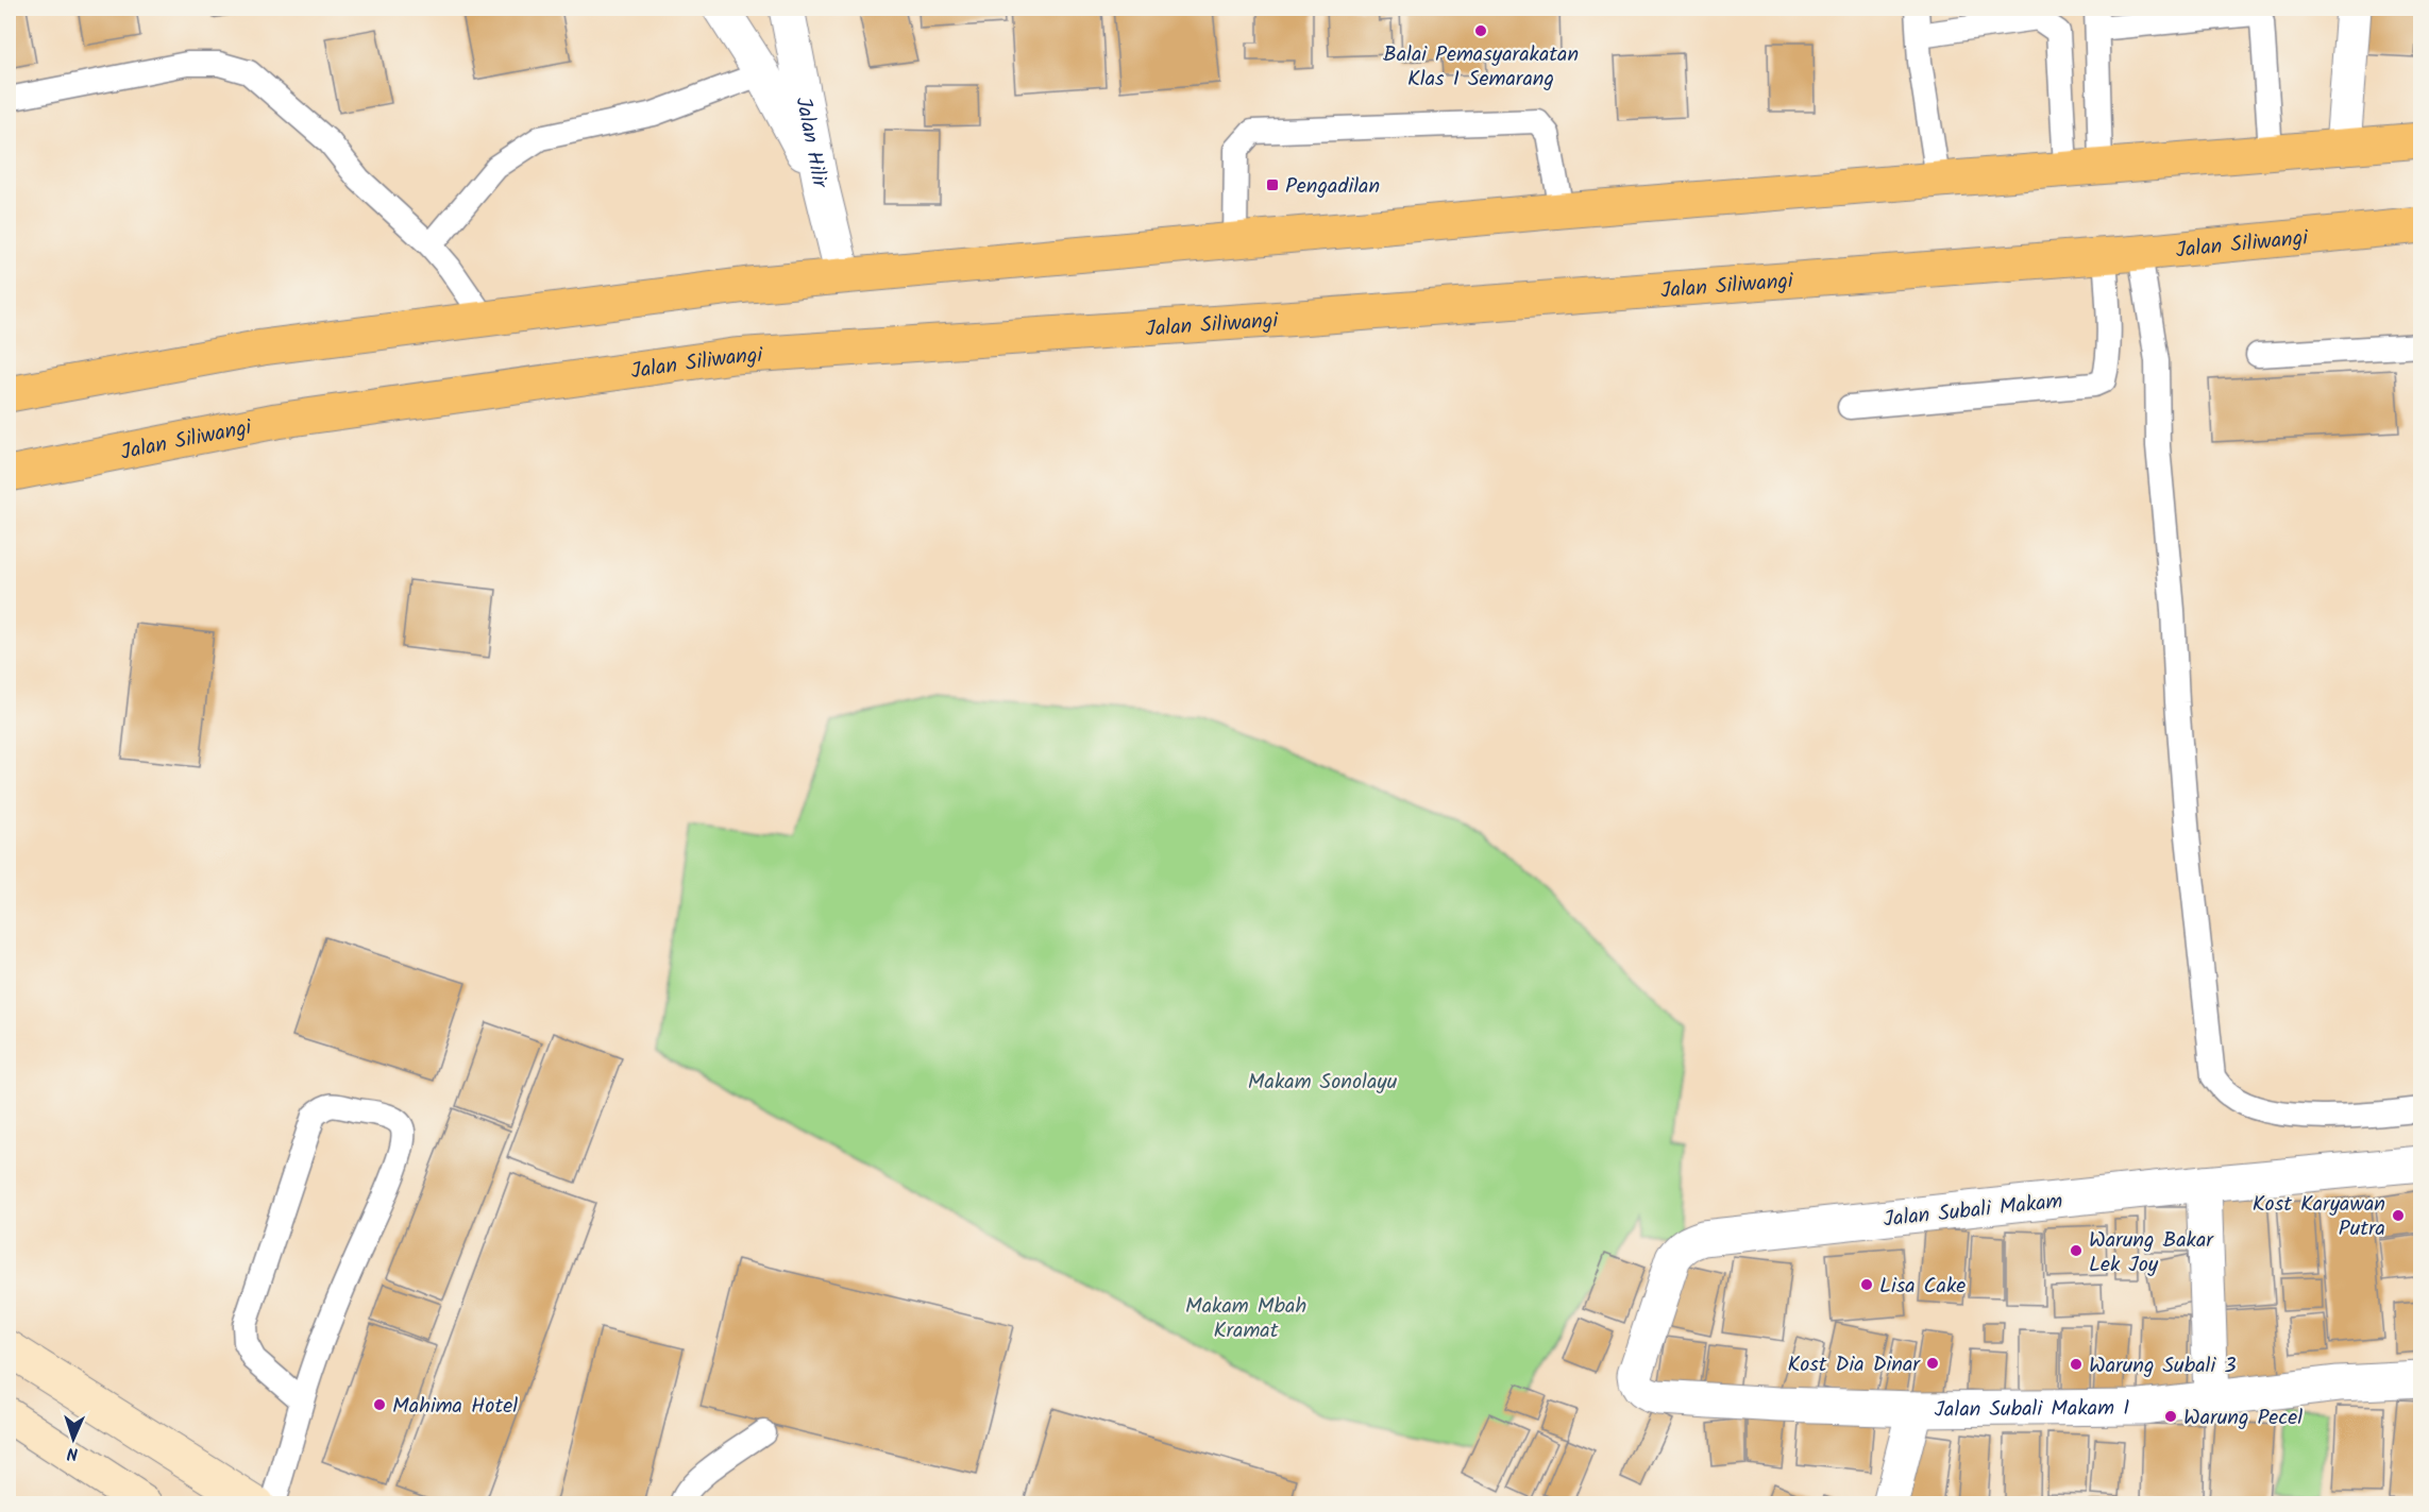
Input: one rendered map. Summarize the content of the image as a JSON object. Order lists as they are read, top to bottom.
{
  "streets": {
    "highway": ["Jalan Siliwangi"],
    "street": ["Jalan Hilir", "Jalan Subali Makam", "Jalan Subali Makam I"]
  },
  "crossings": [
    ["Jalan Subali Makam", "Jalan Subali Makam I"]
  ],
  "parks": ["Makam Sonolayu", "Makam Mbah Kramat"],
  "places": {
    "other": [
      "Balai Pemasyarakatan Klas I Semarang",
      "Kost Karyawan Putra",
      "Warung Bakar Lek Joy",
      "Lisa Cake",
      "Kost Dia Dinar",
      "Warung Subali 3",
      "Mahima Hotel",
      "Warung Pecel"
    ],
    "transit": ["Pengadilan"]
  },
  "north": "bottom"
}
